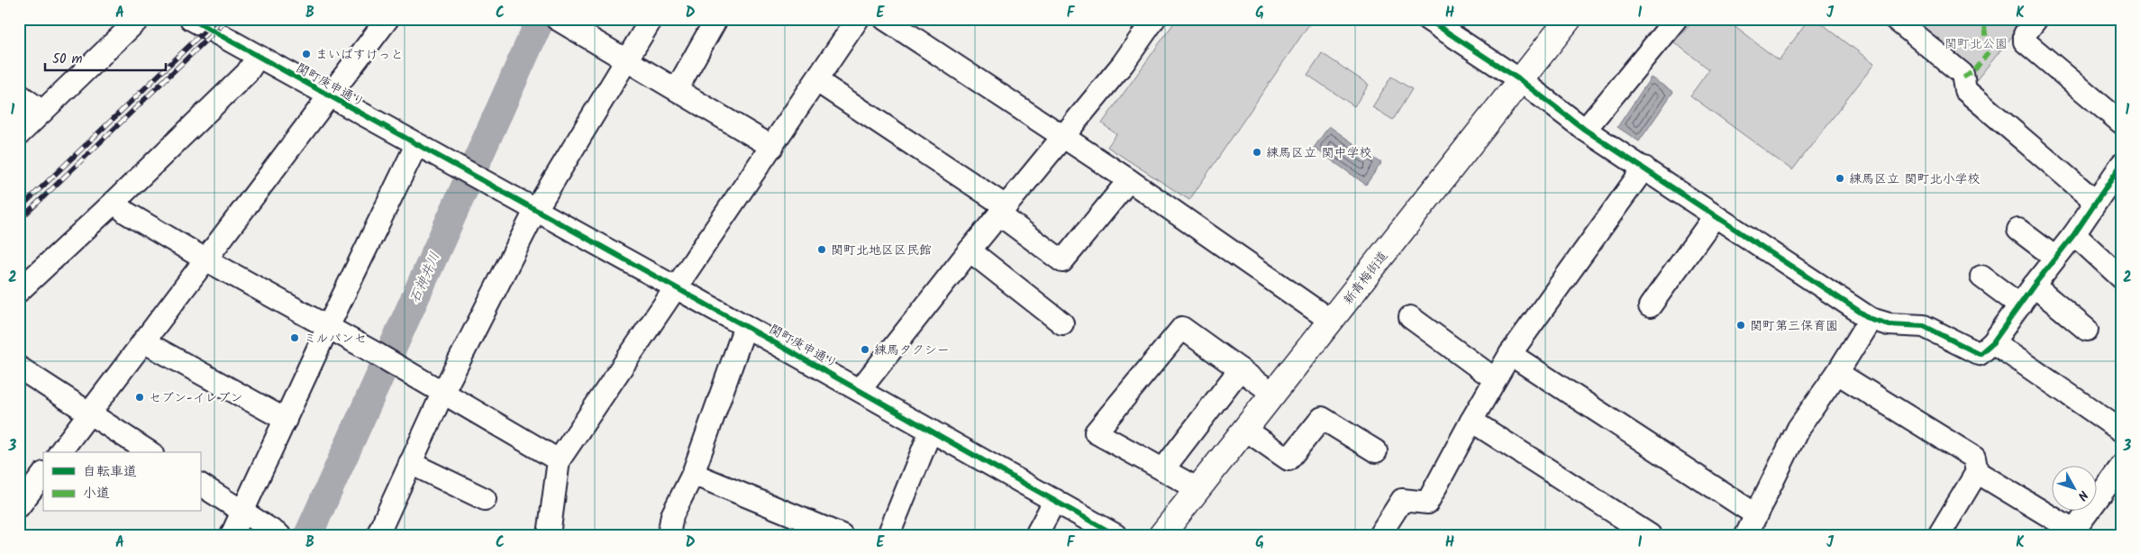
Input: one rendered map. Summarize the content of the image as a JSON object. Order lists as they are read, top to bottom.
{
  "streets": {
    "main road": ["新青梅街道"],
    "street": ["関町庚申通り"]
  },
  "water": ["石神井川"],
  "parks": ["関町北公園"],
  "places": [
    "まいばすけっと",
    "練馬区立 関中学校",
    "練馬区立 関町北小学校",
    "関町北地区区民館",
    "関町第三保育園",
    "ミルパンセ",
    "練馬タクシー",
    "セブン-イレブン"
  ],
  "legend": ["自転車道", "小道"],
  "scale_bar": "50 m",
  "north": "bottom right",
  "grid": {
    "columns": [
      "A",
      "B",
      "C",
      "D",
      "E",
      "F",
      "G",
      "H",
      "I",
      "J",
      "K"
    ],
    "rows": ["1", "2", "3"]
  }
}
